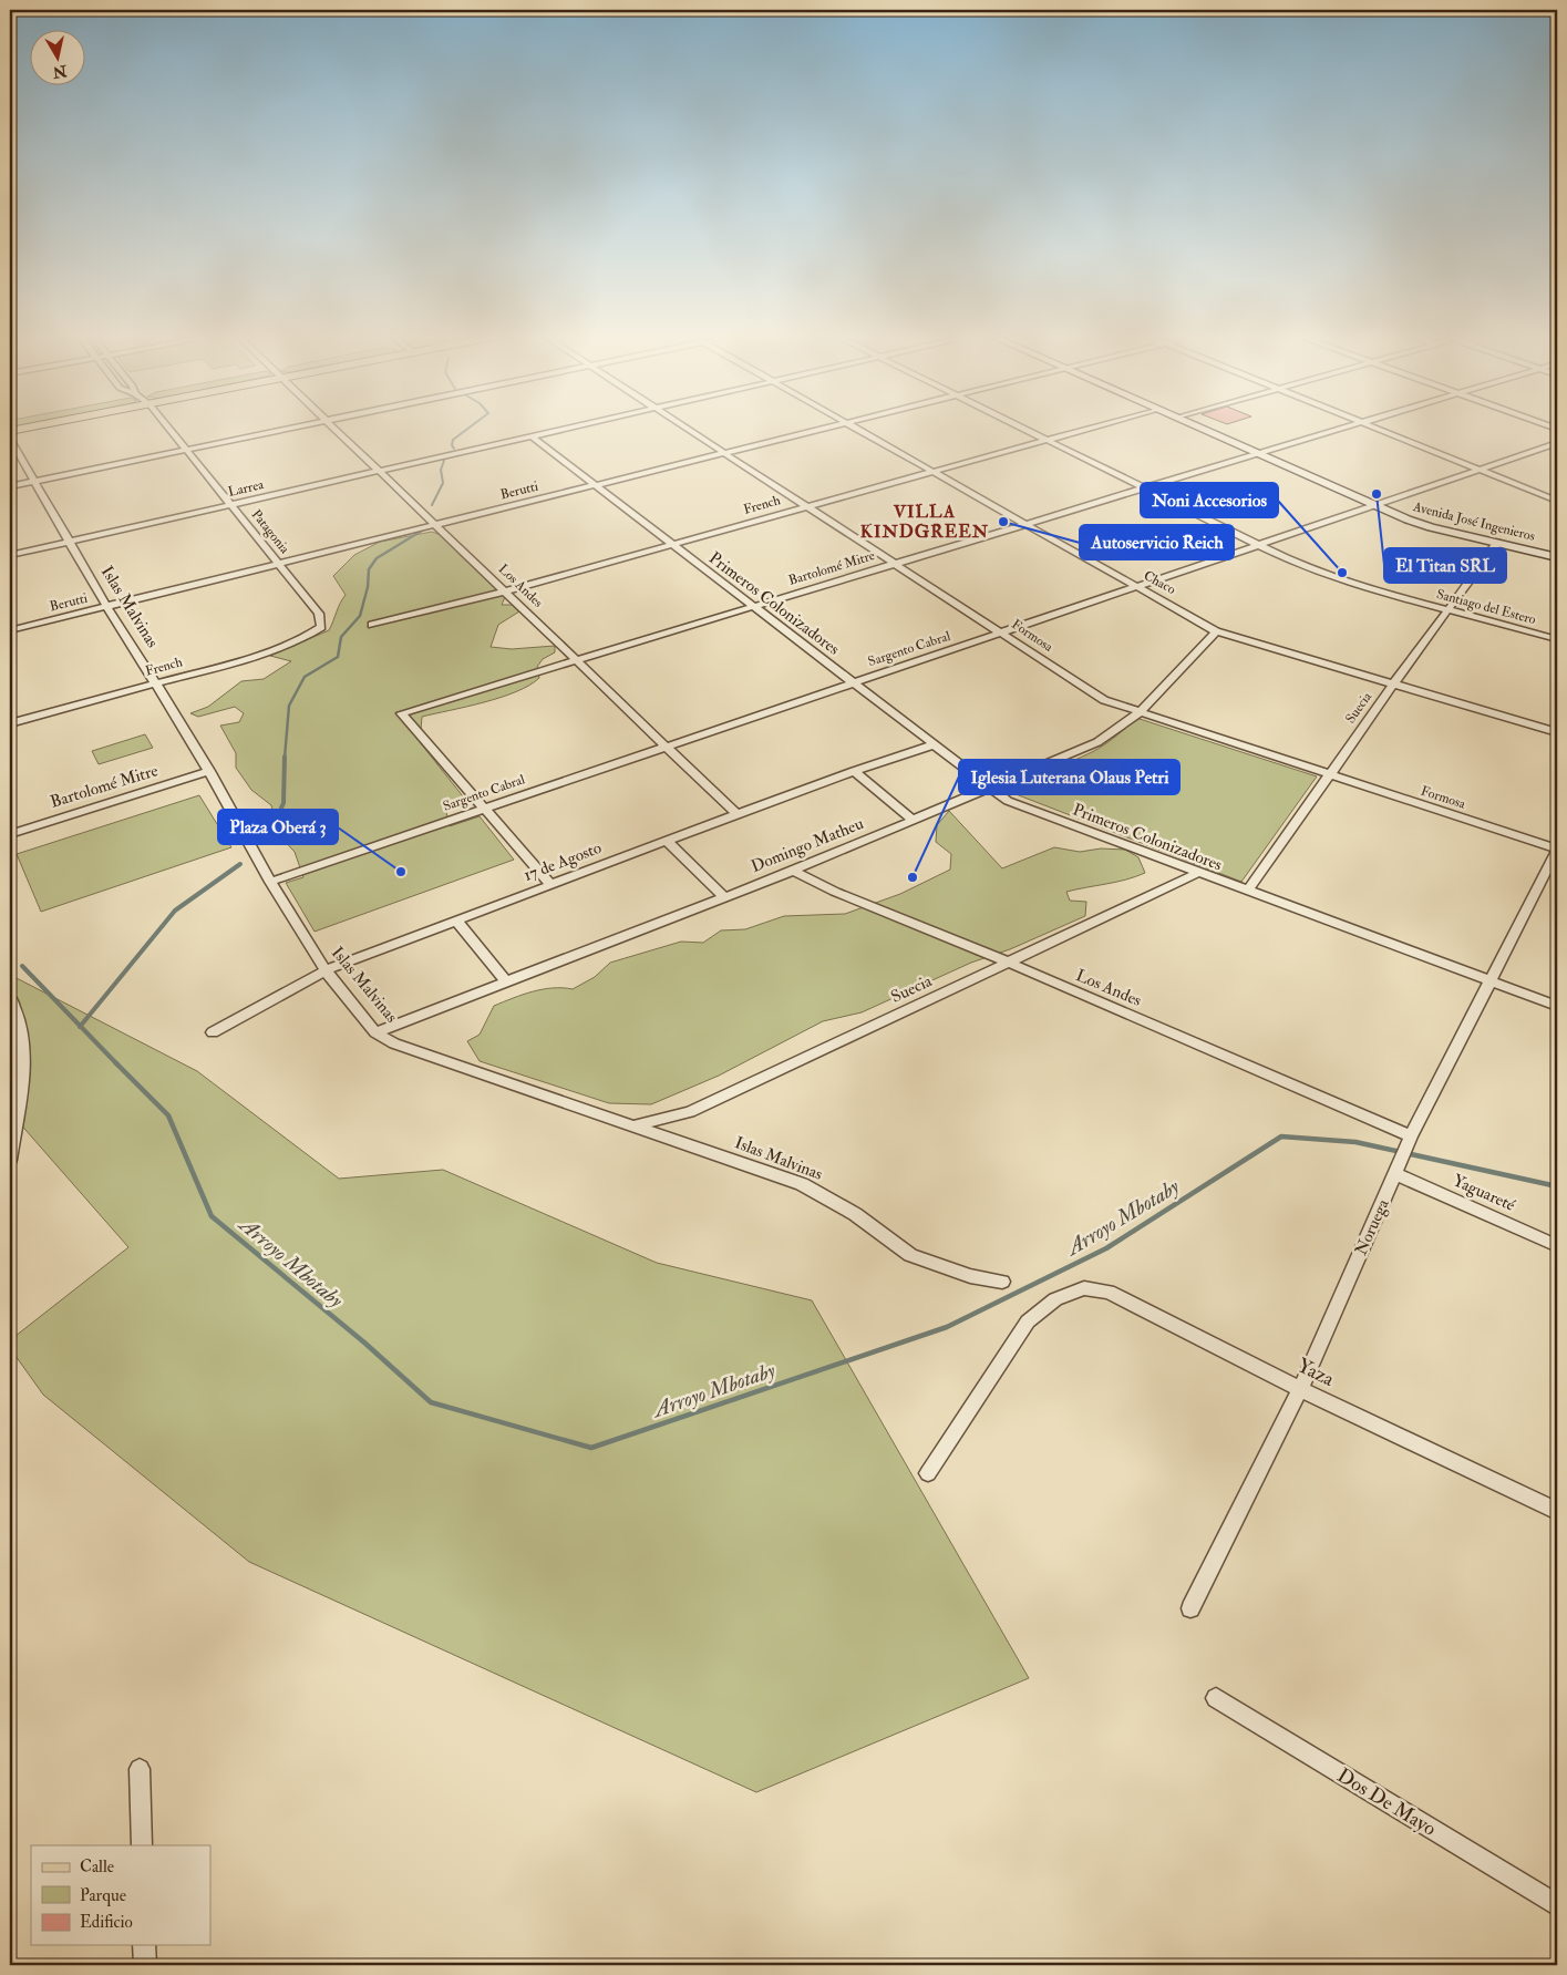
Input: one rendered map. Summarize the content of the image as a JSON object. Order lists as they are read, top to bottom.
{
  "streets": {
    "main road": ["Avenida José Ingenieros"],
    "street": [
      "Larrea",
      "Berutti",
      "French",
      "Patagonia",
      "Bartolomé Mitre",
      "Chaco",
      "Los Andes",
      "Primeros Colonizadores",
      "Islas Malvinas",
      "Santiago del Estero",
      "Formosa",
      "Sargento Cabral",
      "Suecia",
      "Domingo Matheu",
      "17 de Agosto",
      "Yaguareté",
      "Noruega",
      "Yaza",
      "Dos De Mayo"
    ]
  },
  "crossings": [
    ["Larrea", "Patagonia"],
    ["Larrea", "Los Andes"],
    ["Larrea", "Primeros Colonizadores"],
    ["Larrea", "Islas Malvinas"],
    ["Berutti", "Patagonia"],
    ["Berutti", "Los Andes"],
    ["Berutti", "Primeros Colonizadores"],
    ["Berutti", "Islas Malvinas"],
    ["Berutti", "Formosa"],
    ["French", "Patagonia"],
    ["French", "Chaco"],
    ["French", "Los Andes"],
    ["French", "Primeros Colonizadores"],
    ["French", "Islas Malvinas"],
    ["French", "Santiago del Estero"],
    ["French", "Formosa"],
    ["Avenida José Ingenieros", "Bartolomé Mitre"],
    ["Avenida José Ingenieros", "Sargento Cabral"],
    ["Avenida José Ingenieros", "Suecia"],
    ["Bartolomé Mitre", "Chaco"],
    ["Bartolomé Mitre", "Los Andes"],
    ["Bartolomé Mitre", "Primeros Colonizadores"],
    ["Bartolomé Mitre", "Islas Malvinas"],
    ["Bartolomé Mitre", "Santiago del Estero"],
    ["Bartolomé Mitre", "Formosa"],
    ["Bartolomé Mitre", "Sargento Cabral"],
    ["Chaco", "Sargento Cabral"],
    ["Chaco", "Suecia"],
    ["Chaco", "Domingo Matheu"],
    ["Los Andes", "Sargento Cabral"],
    ["Los Andes", "Suecia"],
    ["Los Andes", "Domingo Matheu"],
    ["Los Andes", "17 de Agosto"],
    ["Los Andes", "Noruega"],
    ["Primeros Colonizadores", "Sargento Cabral"],
    ["Primeros Colonizadores", "Suecia"],
    ["Primeros Colonizadores", "Domingo Matheu"],
    ["Primeros Colonizadores", "17 de Agosto"],
    ["Primeros Colonizadores", "Noruega"],
    ["Islas Malvinas", "Sargento Cabral"],
    ["Islas Malvinas", "Suecia"],
    ["Islas Malvinas", "Domingo Matheu"],
    ["Islas Malvinas", "17 de Agosto"],
    ["Santiago del Estero", "Sargento Cabral"],
    ["Santiago del Estero", "Suecia"],
    ["Formosa", "Sargento Cabral"],
    ["Formosa", "Suecia"],
    ["Formosa", "Domingo Matheu"],
    ["Formosa", "Noruega"],
    ["Yaguareté", "Noruega"],
    ["Noruega", "Yaza"]
  ],
  "districts": ["VILLA KINDGREEN"],
  "water": ["Arroyo Mbotaby"],
  "places": [
    "El Titan SRL",
    "Autoservicio Reich",
    "Noni Accesorios",
    "Plaza Oberá 3",
    "Iglesia Luterana Olaus Petri"
  ],
  "legend": ["Calle", "Parque", "Edificio"],
  "north": "bottom"
}
